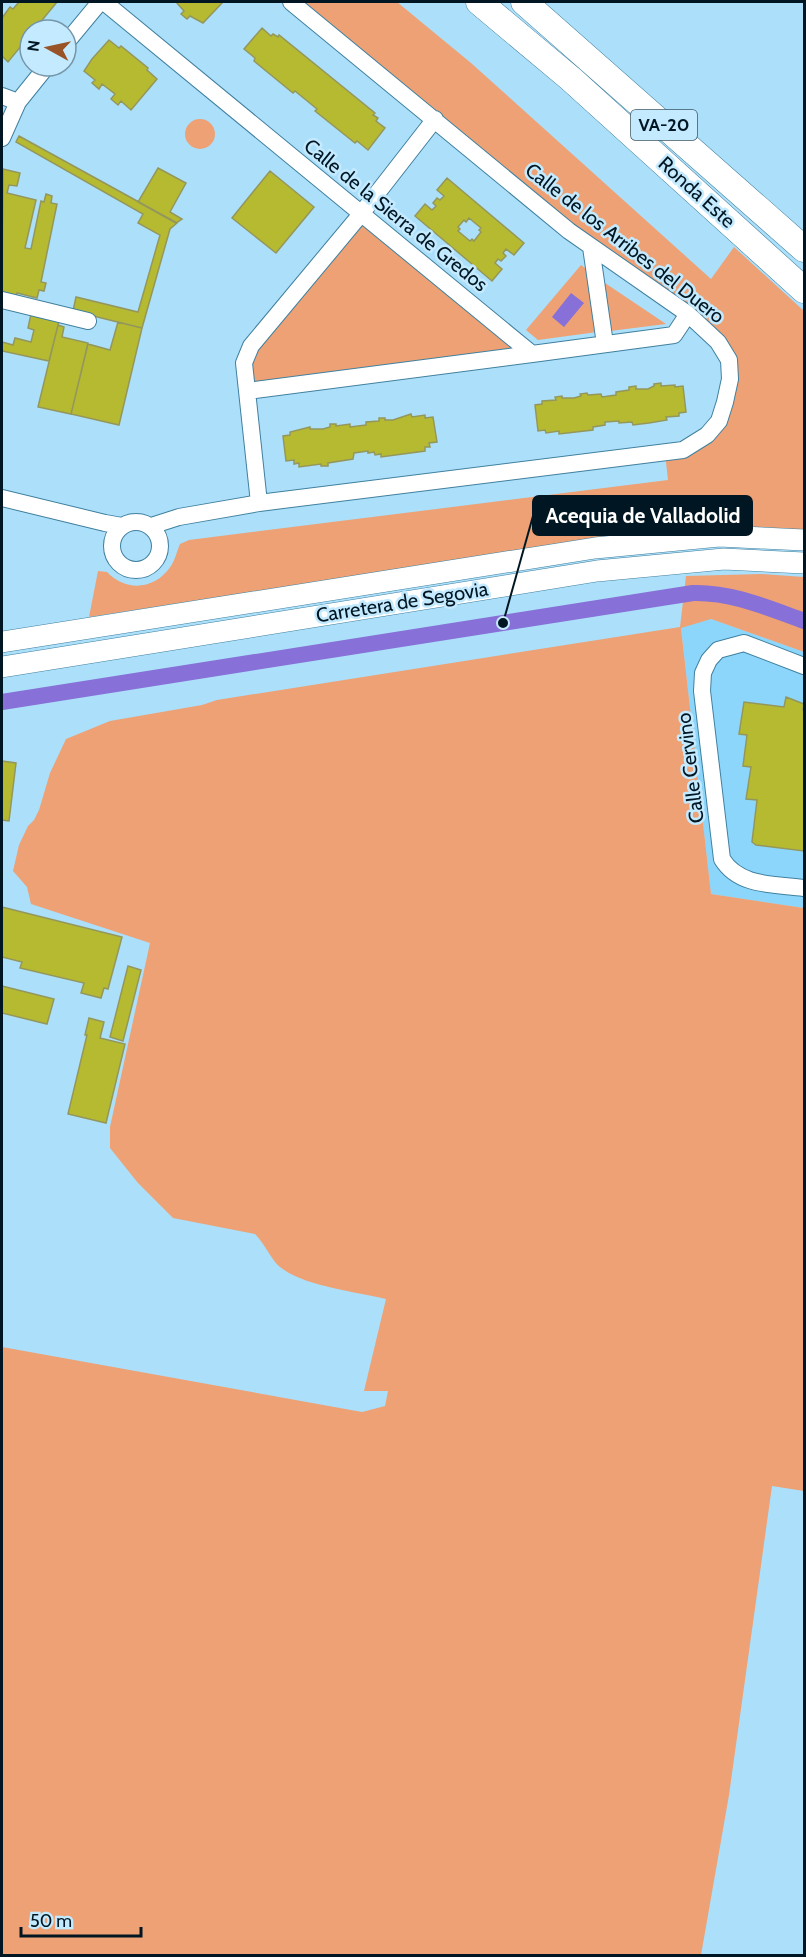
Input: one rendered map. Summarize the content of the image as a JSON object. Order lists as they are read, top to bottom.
{
  "streets": {
    "highway": ["VA-20", "Ronda Este"],
    "main road": ["Carretera de Segovia"],
    "street": ["Calle de la Sierra de Gredos", "Calle de los Arribes del Duero", "Calle Cervino"]
  },
  "places": ["Acequia de Valladolid"],
  "scale_bar": "50 m",
  "north": "left"
}
